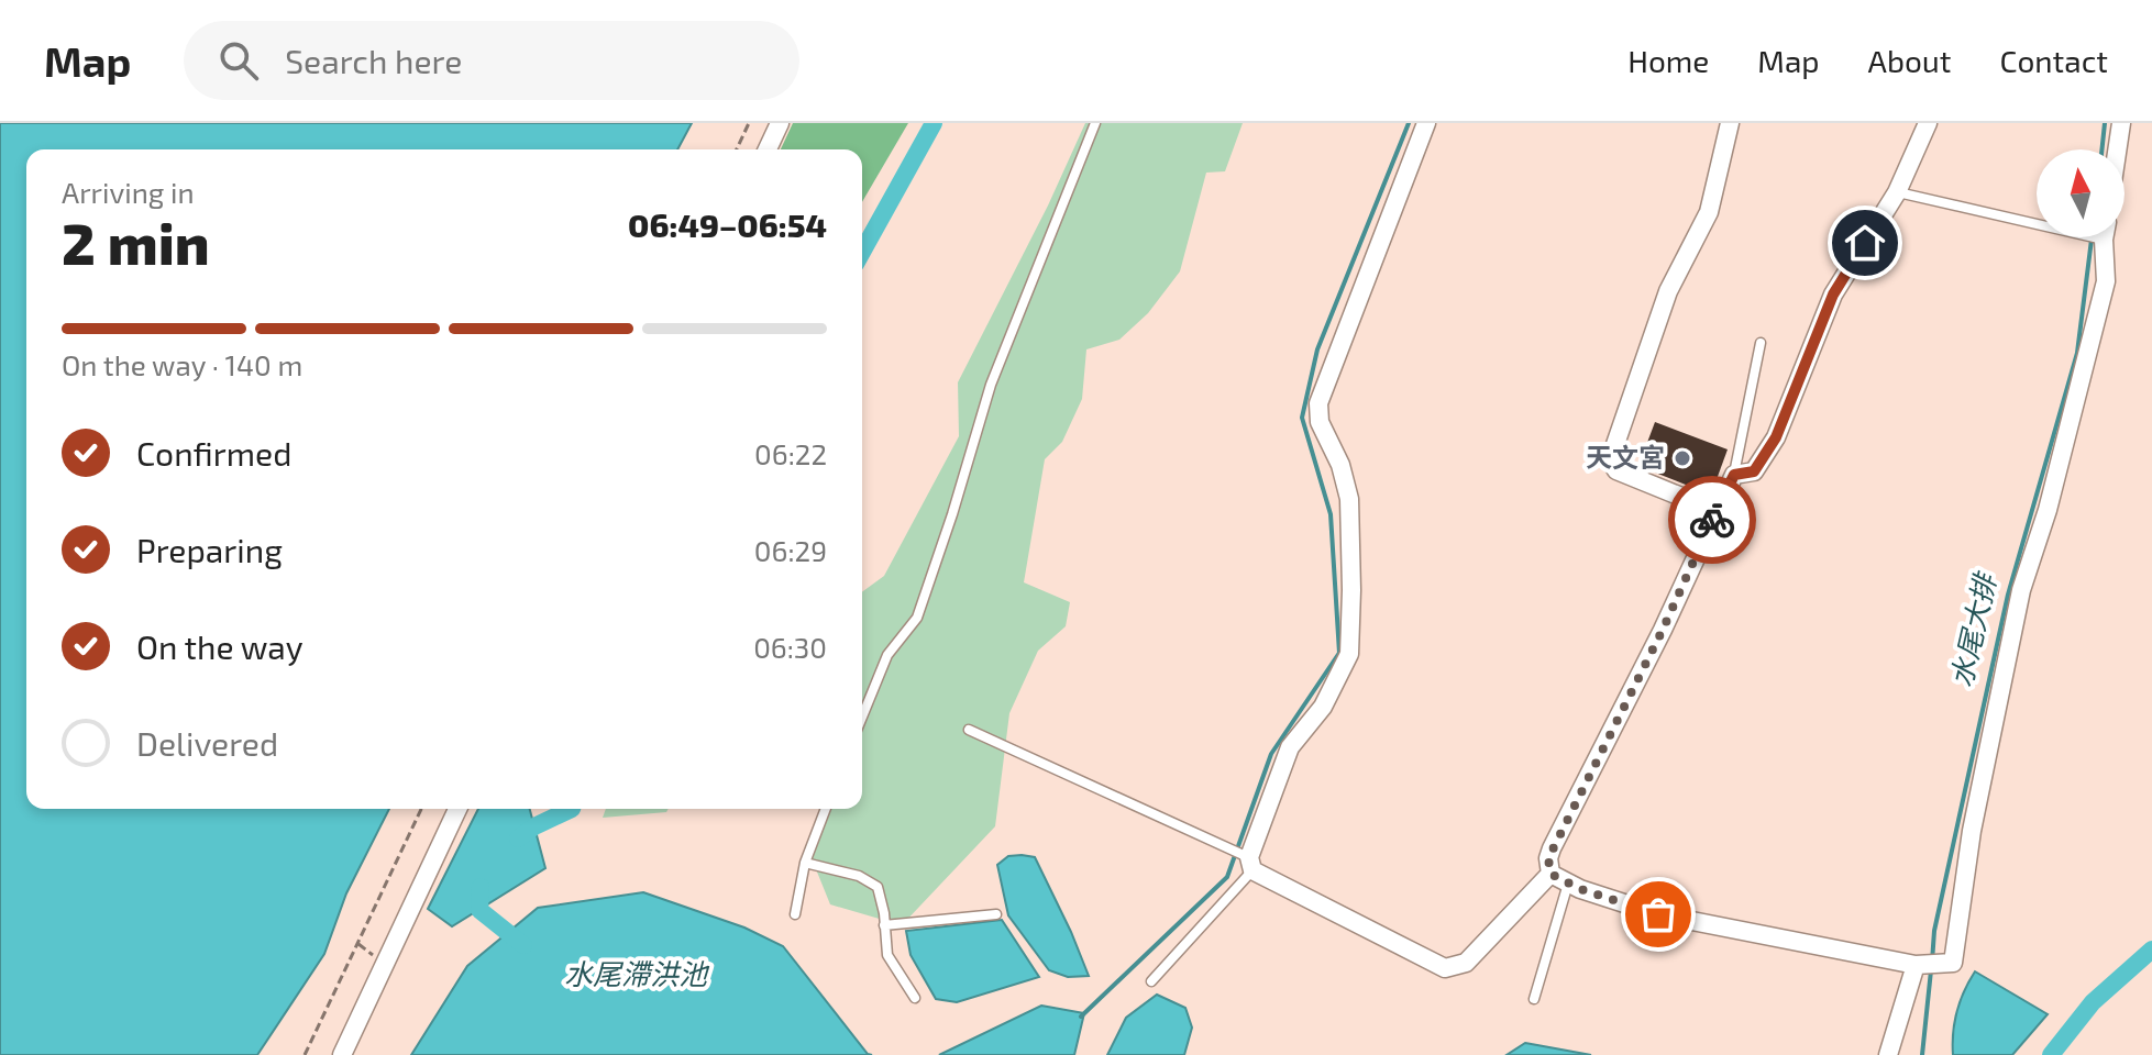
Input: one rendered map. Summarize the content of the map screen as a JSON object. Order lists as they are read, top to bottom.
{
  "water": ["水尾大排", "水尾滯洪池"],
  "places": ["天文宮"],
  "north": "top",
  "page": {
    "header": "Map",
    "search": "Search here",
    "nav": [
      "Home",
      "Map",
      "About",
      "Contact"
    ],
    "heading": ["2 min", "Arriving in", "06:49–06:54"],
    "bar": "On the way · 140 m",
    "list": [
      ["Confirmed", "06:22"],
      ["Preparing", "06:29"],
      ["On the way", "06:30"],
      "Delivered"
    ]
  }
}
